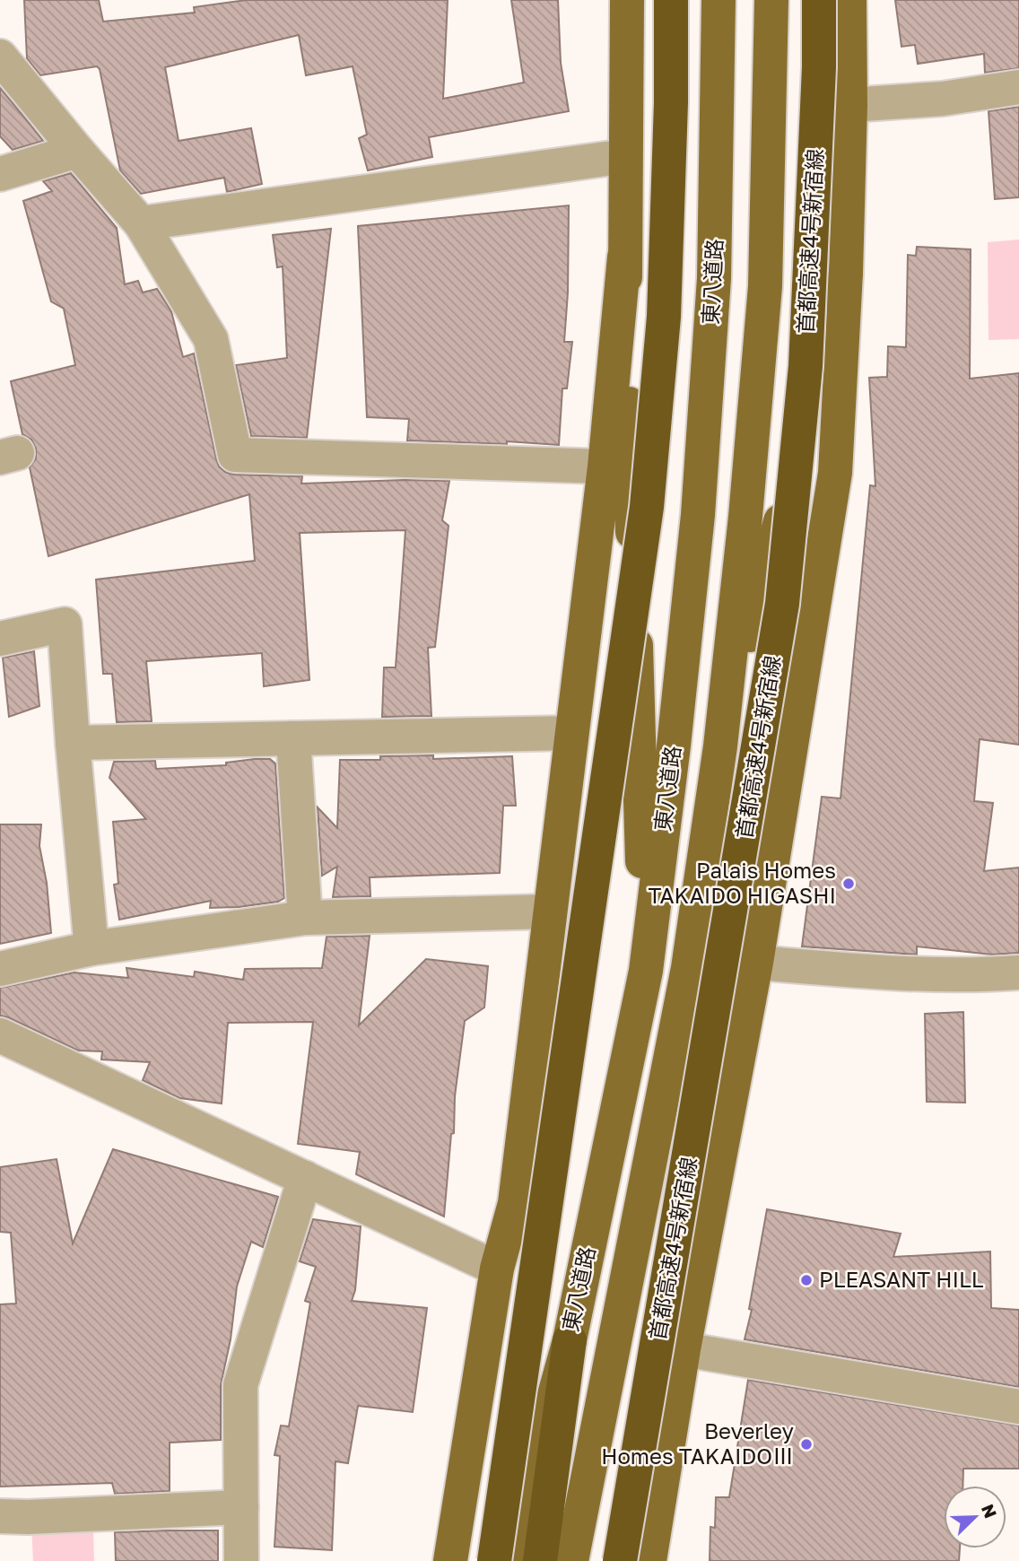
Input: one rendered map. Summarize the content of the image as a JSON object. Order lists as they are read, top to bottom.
{
  "streets": {
    "highway": ["首都高速4号新宿線"],
    "main road": ["東八道路"]
  },
  "places": ["Palais Homes TAKAIDO HIGASHI", "PLEASANT HILL", "Beverley Homes TAKAIDOⅢ"],
  "north": "top right"
}
